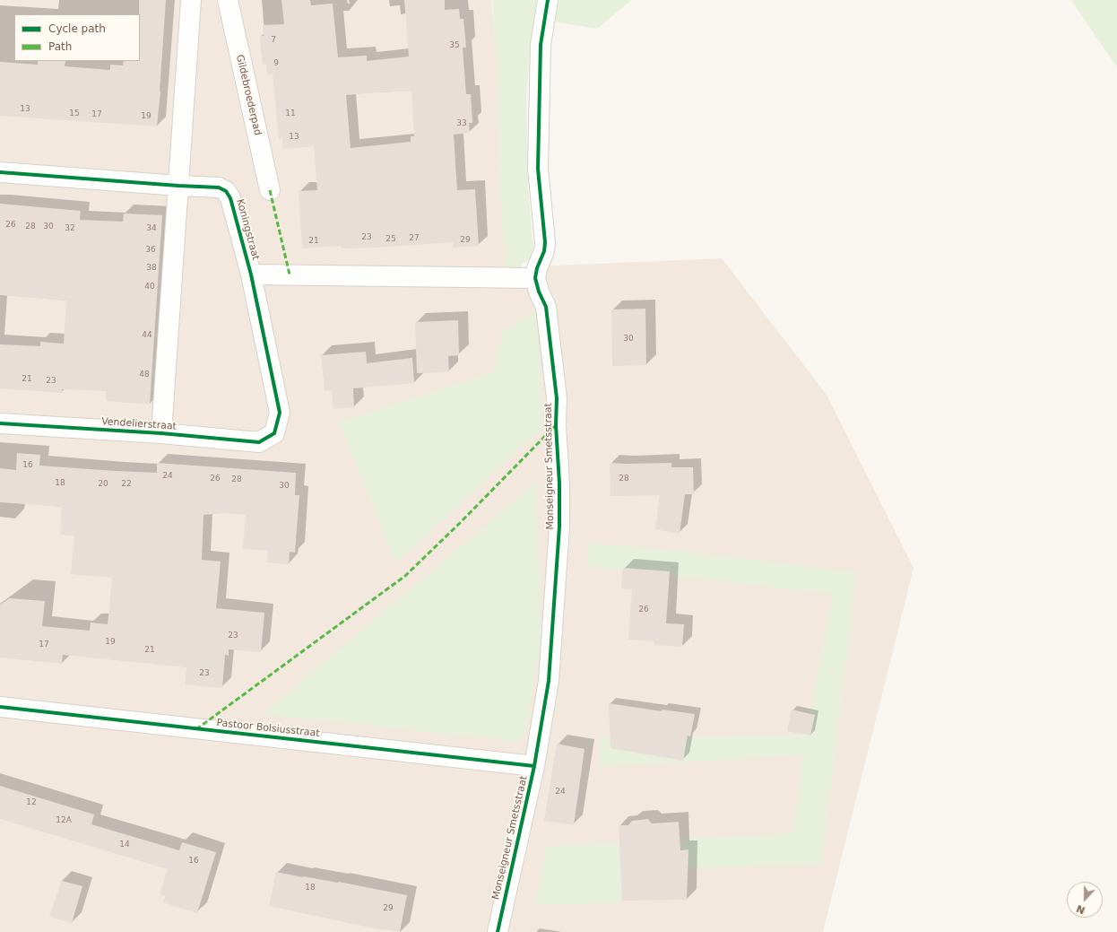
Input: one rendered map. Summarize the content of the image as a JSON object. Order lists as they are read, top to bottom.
{
  "streets": {
    "street": [
      "Gildebroederpad",
      "Koningstraat",
      "Vendelierstraat",
      "Monseigneur Smetsstraat",
      "Pastoor Bolsiusstraat"
    ]
  },
  "crossings": [
    ["Koningstraat", "Vendelierstraat"],
    ["Koningstraat", "Monseigneur Smetsstraat"],
    ["Monseigneur Smetsstraat", "Pastoor Bolsiusstraat"]
  ],
  "house_numbers": [
    "7",
    "35",
    "9",
    "13",
    "15",
    "11",
    "17",
    "19",
    "33",
    "13",
    "26",
    "28",
    "30",
    "32",
    "34",
    "23",
    "27",
    "25",
    "29",
    "21",
    "36",
    "38",
    "40",
    "44",
    "30",
    "48",
    "21",
    "23",
    "16",
    "24",
    "26",
    "28",
    "28",
    "18",
    "20",
    "22",
    "30",
    "26",
    "23",
    "19",
    "17",
    "21",
    "23",
    "24",
    "12",
    "12A",
    "14",
    "16",
    "18",
    "29"
  ],
  "legend": ["Cycle path", "Path"],
  "north": "bottom"
}
